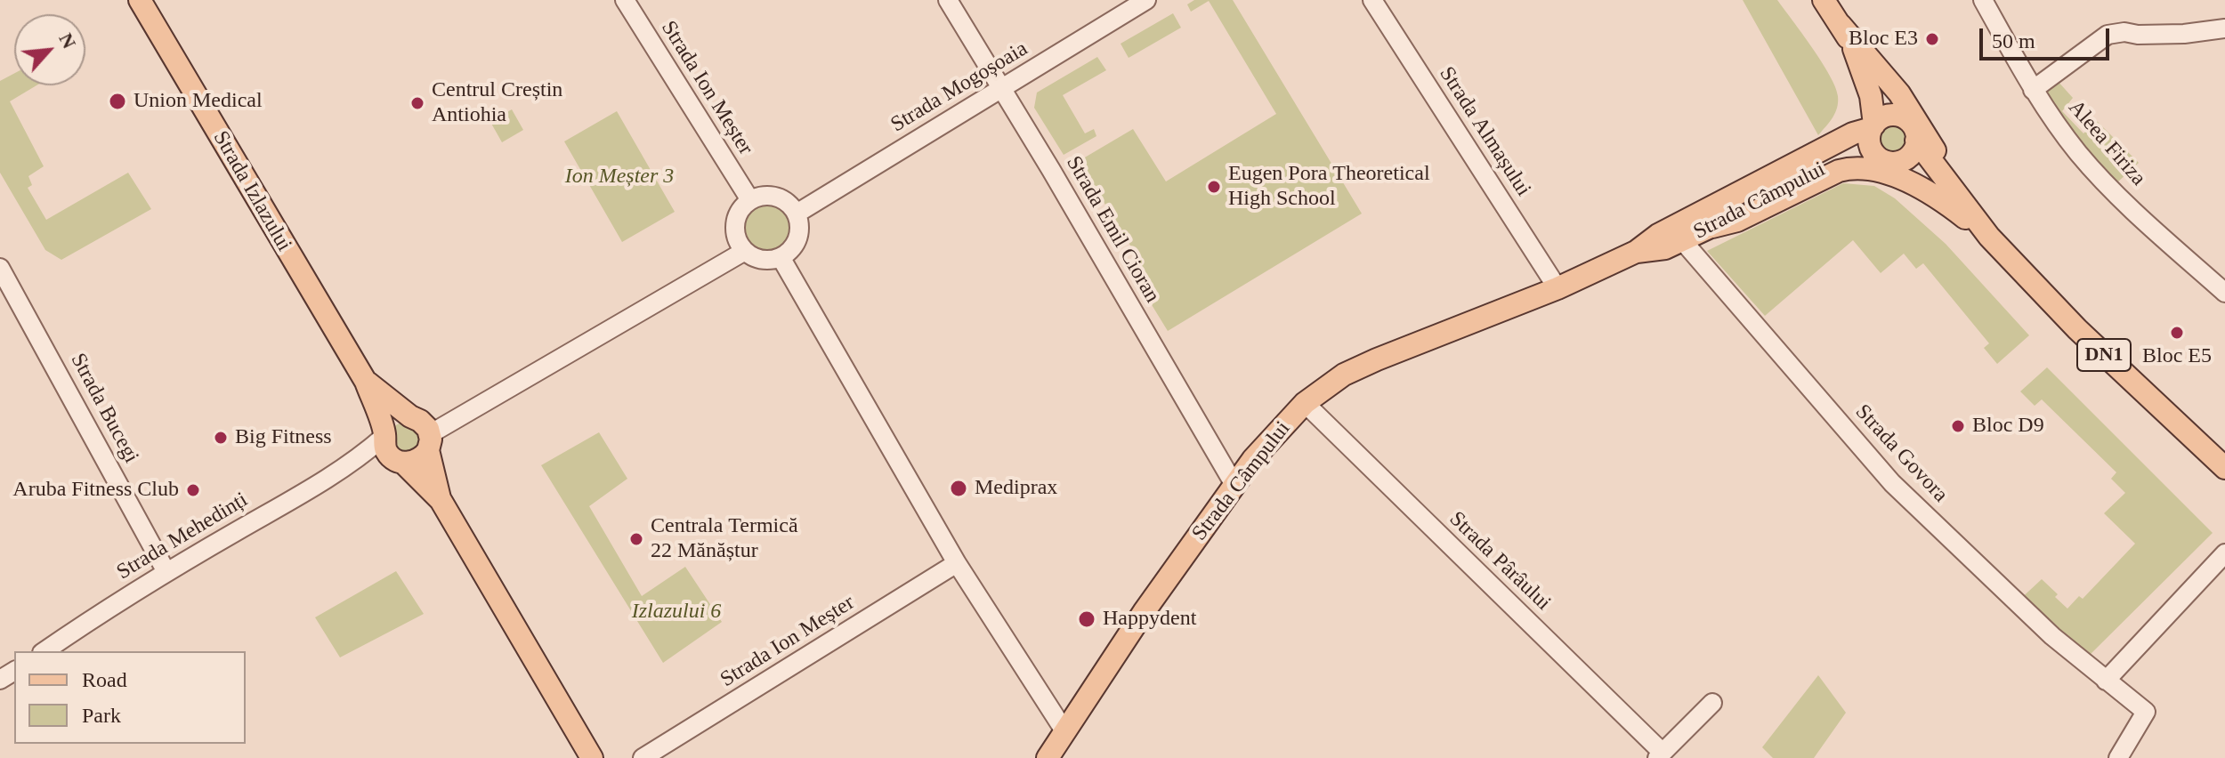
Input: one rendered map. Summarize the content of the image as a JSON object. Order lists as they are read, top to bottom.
{
  "streets": {
    "main road": ["Strada Izlazului", "Strada Câmpului", "DN1"],
    "street": [
      "Strada Mogoșoaia",
      "Strada Ion Meșter",
      "Strada Almașului",
      "Aleea Firiza",
      "Strada Emil Cioran",
      "Strada Bucegi",
      "Strada Govora",
      "Strada Mehedinți",
      "Strada Pârâului"
    ]
  },
  "crossings": [
    ["Strada Mogoșoaia", "Strada Ion Meșter"],
    ["Strada Mogoșoaia", "Strada Emil Cioran"],
    ["Strada Almașului", "Strada Câmpului"],
    ["Strada Izlazului", "Strada Mehedinți"],
    ["Strada Câmpului", "Strada Emil Cioran"],
    ["Strada Câmpului", "DN1"],
    ["Strada Câmpului", "Strada Govora"],
    ["Strada Câmpului", "Strada Pârâului"],
    ["Strada Bucegi", "Strada Mehedinți"]
  ],
  "parks": ["Ion Meșter 3", "Izlazului 6"],
  "places": [
    "Bloc E3",
    "Union Medical",
    "Centrul Creștin Antiohia",
    "Eugen Pora Theoretical High School",
    "Bloc E5",
    "Bloc D9",
    "Big Fitness",
    "Mediprax",
    "Aruba Fitness Club",
    "Centrala Termică 22 Mănăștur",
    "Happydent"
  ],
  "legend": ["Road", "Park"],
  "scale_bar": "50 m",
  "north": "top right"
}
